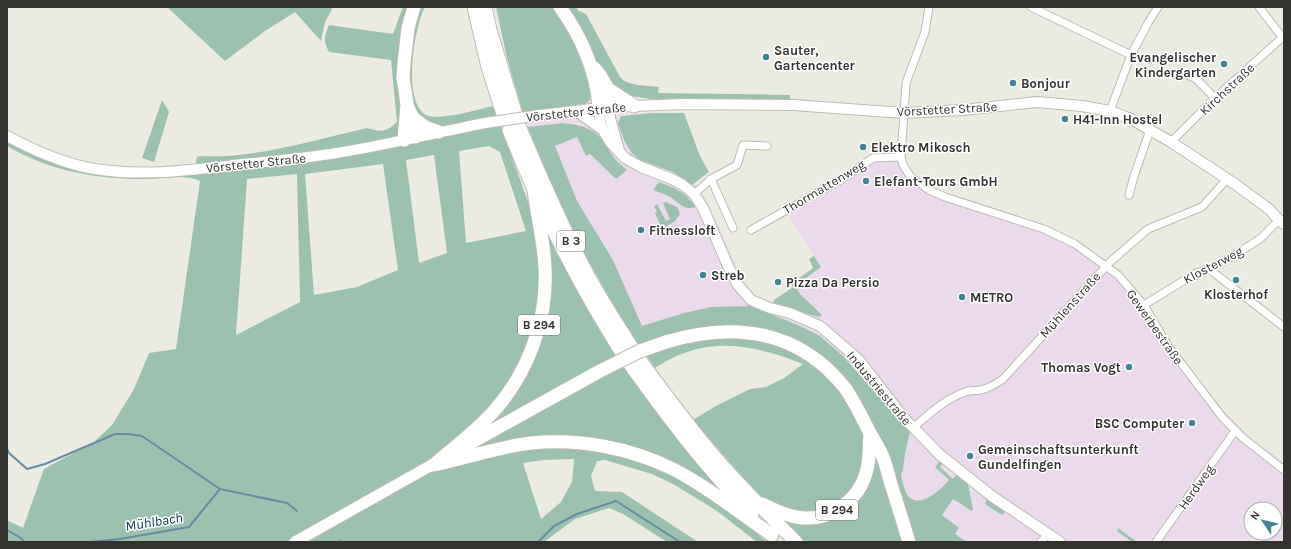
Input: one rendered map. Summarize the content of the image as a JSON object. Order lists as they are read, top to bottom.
{
  "streets": {
    "highway": ["B 3", "B 294"],
    "street": [
      "Kirchstraße",
      "Vörstetter Straße",
      "Thormattenweg",
      "Klosterweg",
      "Mühlenstraße",
      "Gewerbestraße",
      "Industriestraße",
      "Herdweg"
    ]
  },
  "crossings": [
    ["Kirchstraße", "Vörstetter Straße"],
    ["Vörstetter Straße", "Klosterweg"],
    ["Vörstetter Straße", "Mühlenstraße"],
    ["Vörstetter Straße", "Gewerbestraße"],
    ["Vörstetter Straße", "Industriestraße"],
    ["Thormattenweg", "Gewerbestraße"],
    ["B 3", "B 294"],
    ["Klosterweg", "Gewerbestraße"],
    ["Mühlenstraße", "Gewerbestraße"],
    ["Mühlenstraße", "Industriestraße"],
    ["Gewerbestraße", "Herdweg"]
  ],
  "water": ["Mühlbach"],
  "places": [
    "Sauter, Gartencenter",
    "Evangelischer Kindergarten",
    "Bonjour",
    "H41-Inn Hostel",
    "Elektro Mikosch",
    "Elefant-Tours GmbH",
    "Fitnessloft",
    "Streb",
    "Klosterhof",
    "Pizza Da Persio",
    "METRO",
    "Thomas Vogt",
    "BSC Computer",
    "Gemeinschaftsunterkunft Gundelfingen"
  ],
  "north": "top left"
}
